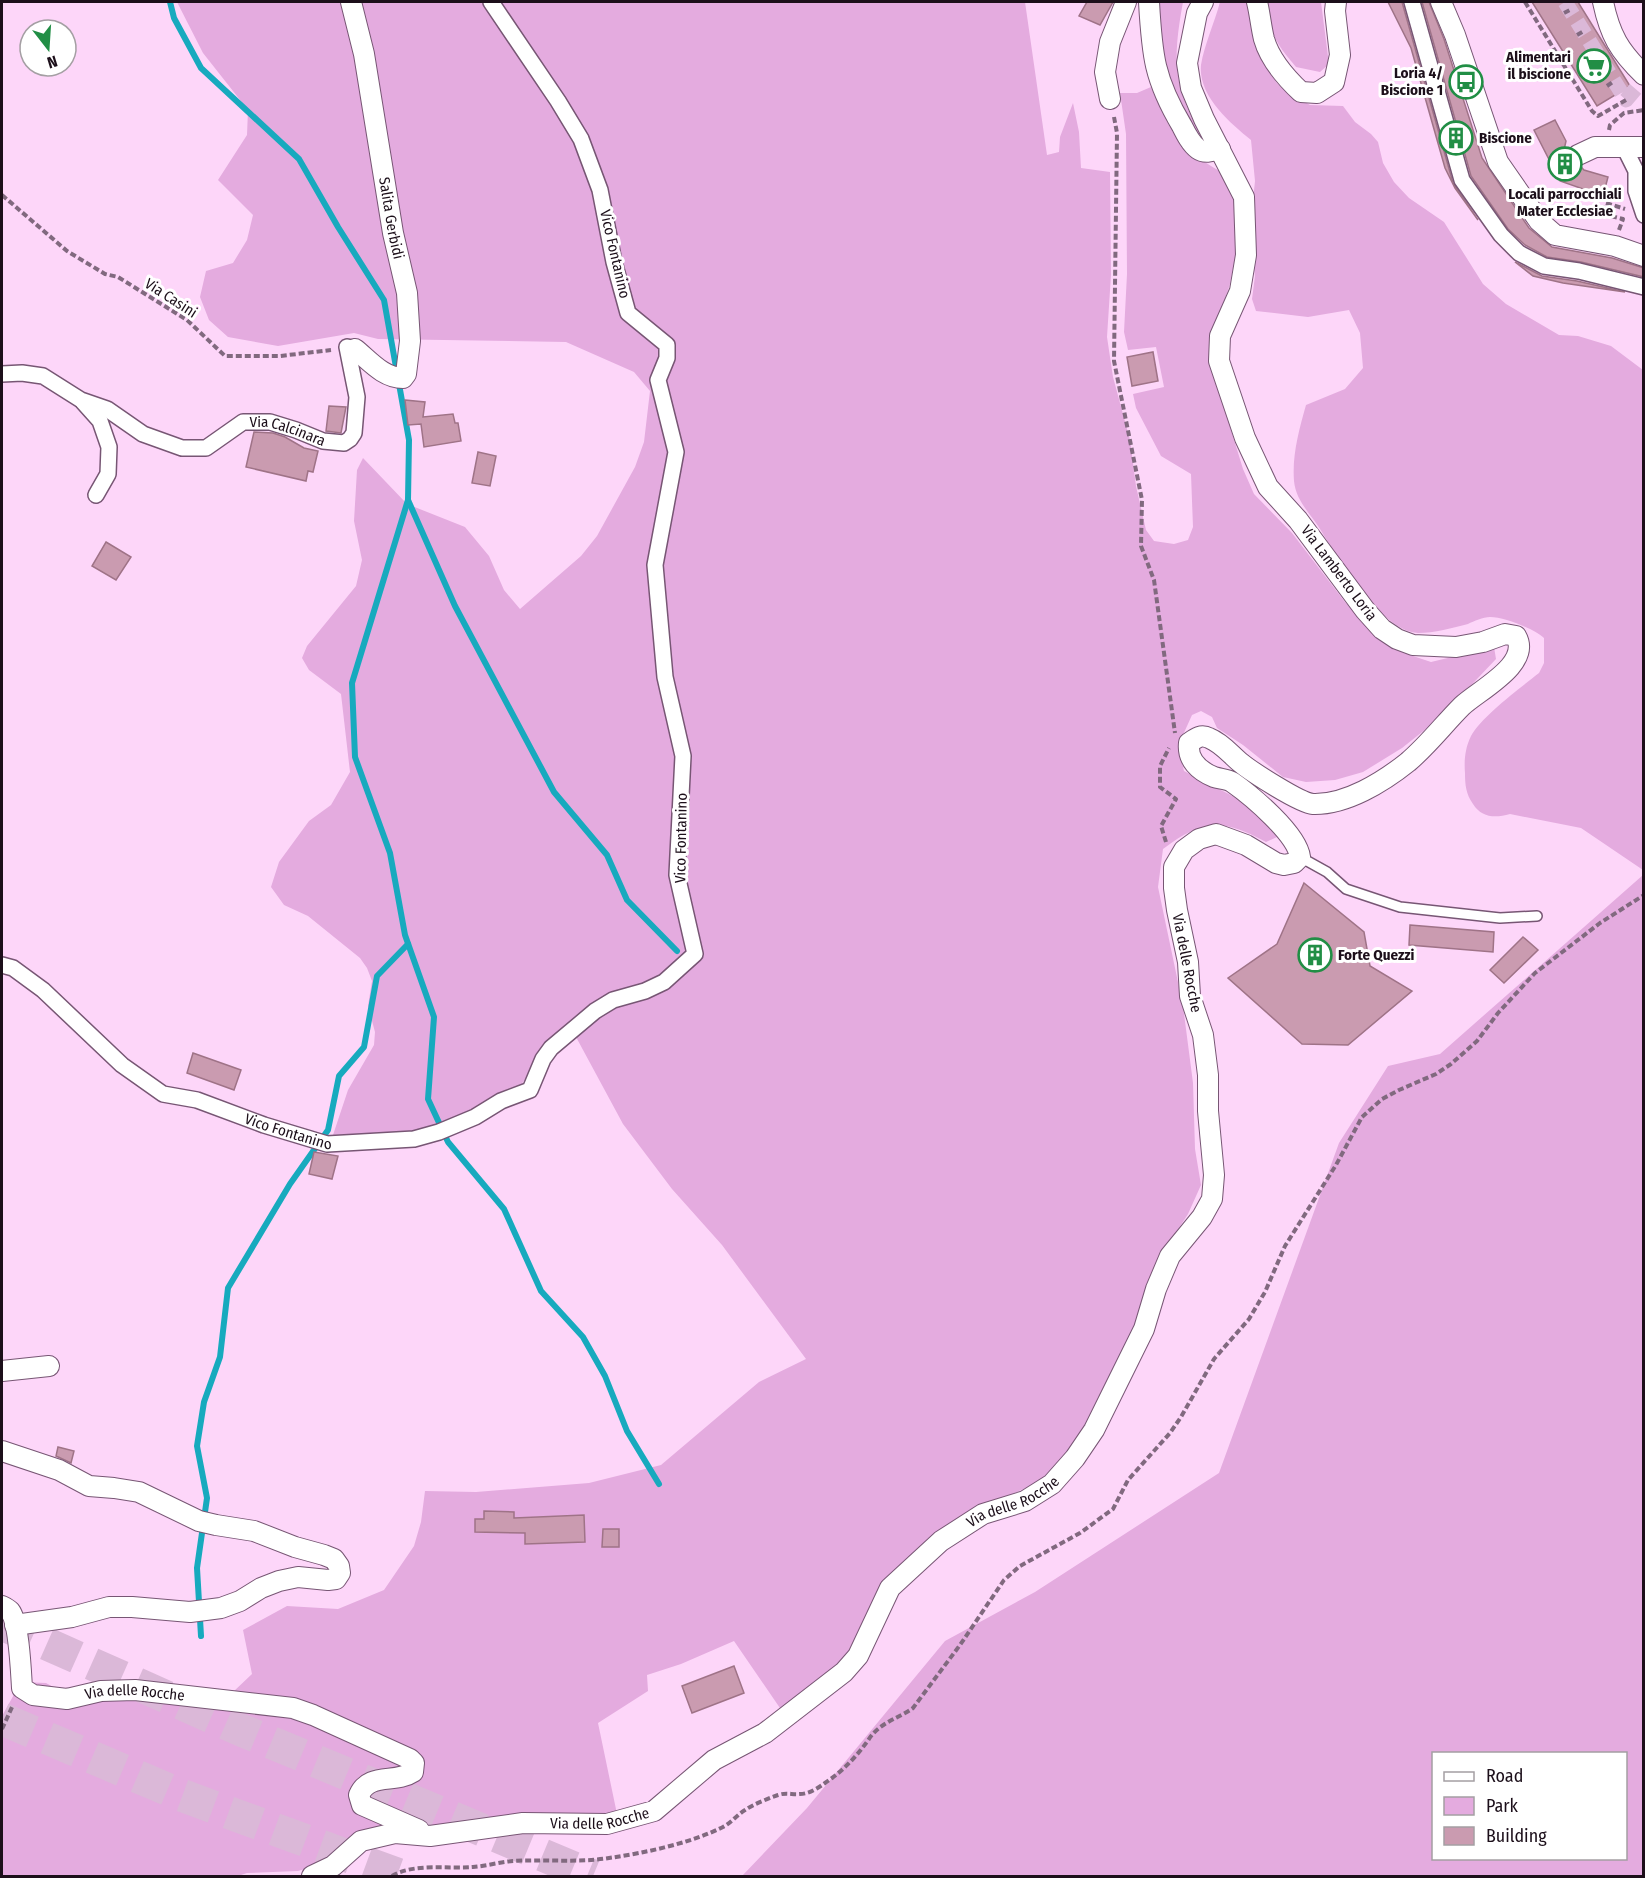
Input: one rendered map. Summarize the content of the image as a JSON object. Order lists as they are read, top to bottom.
{
  "streets": {
    "street": [
      "Salita Gerbidi",
      "Vico Fontanino",
      "Via Calcinara",
      "Via Lamberto Loria",
      "Via delle Rocche"
    ],
    "path": ["Via Casini"]
  },
  "crossings": [
    ["Salita Gerbidi", "Via Casini"],
    ["Salita Gerbidi", "Via Calcinara"],
    ["Via Casini", "Via Calcinara"]
  ],
  "places": {
    "supermarket": ["Alimentari il biscione"],
    "bus stop": ["Loria 4/ Biscione 1"],
    "building": ["Biscione", "Locali parrocchiali Mater Ecclesiae", "Forte Quezzi"]
  },
  "legend": ["Road", "Park", "Building"],
  "north": "bottom"
}
